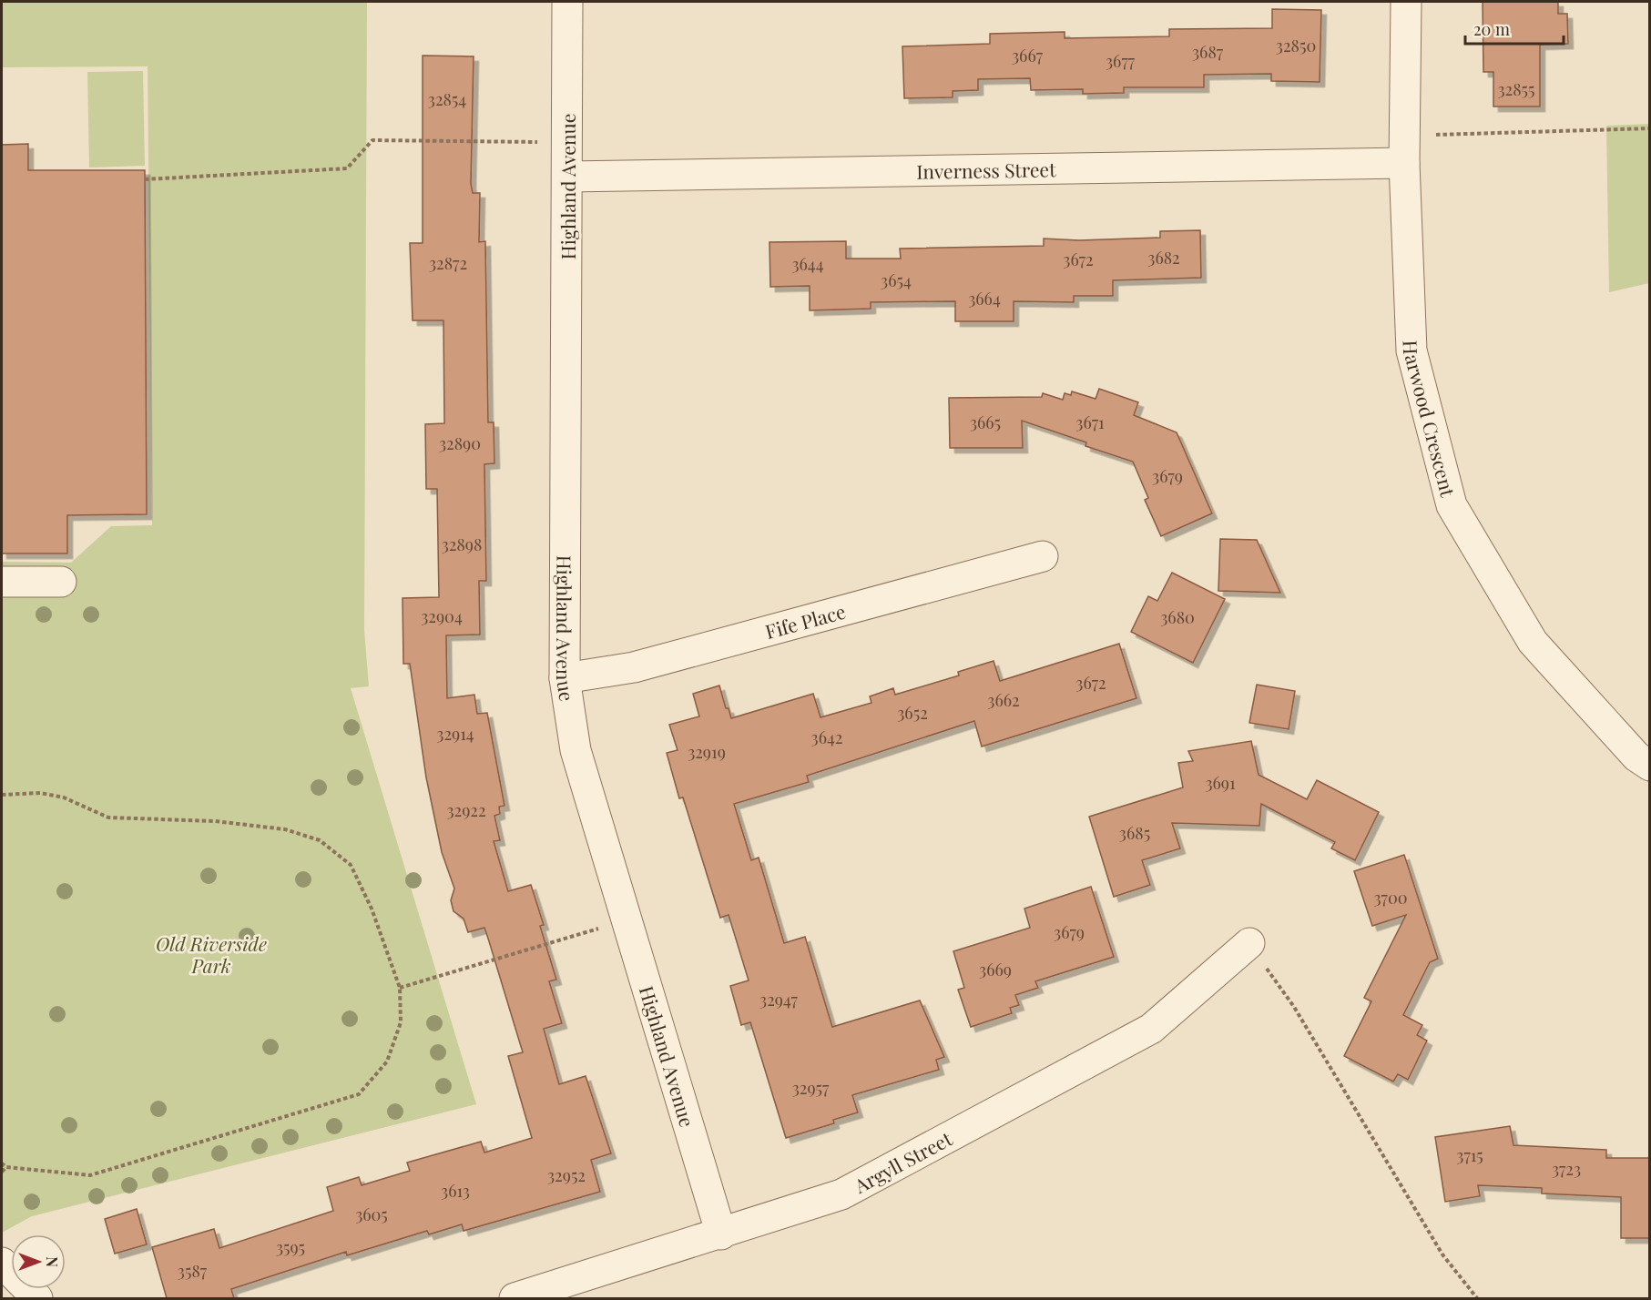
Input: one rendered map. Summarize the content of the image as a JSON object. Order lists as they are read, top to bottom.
{
  "streets": {
    "street": [
      "Inverness Street",
      "Highland Avenue",
      "Harwood Crescent",
      "Fife Place",
      "Argyll Street"
    ]
  },
  "crossings": [
    ["Inverness Street", "Highland Avenue"],
    ["Inverness Street", "Harwood Crescent"],
    ["Highland Avenue", "Fife Place"],
    ["Highland Avenue", "Argyll Street"]
  ],
  "parks": ["Old Riverside Park"],
  "house_numbers": [
    "32850",
    "3687",
    "3667",
    "3677",
    "32855",
    "32854",
    "3682",
    "3672",
    "32872",
    "3644",
    "3654",
    "3664",
    "3665",
    "3671",
    "32890",
    "3679",
    "32898",
    "32904",
    "3680",
    "3672",
    "3662",
    "3652",
    "32914",
    "3642",
    "32919",
    "3691",
    "32922",
    "3685",
    "3700",
    "3679",
    "3669",
    "32947",
    "32957",
    "3715",
    "3723",
    "32952",
    "3613",
    "3605",
    "3595",
    "3587"
  ],
  "scale_bar": "20 m",
  "north": "right"
}
